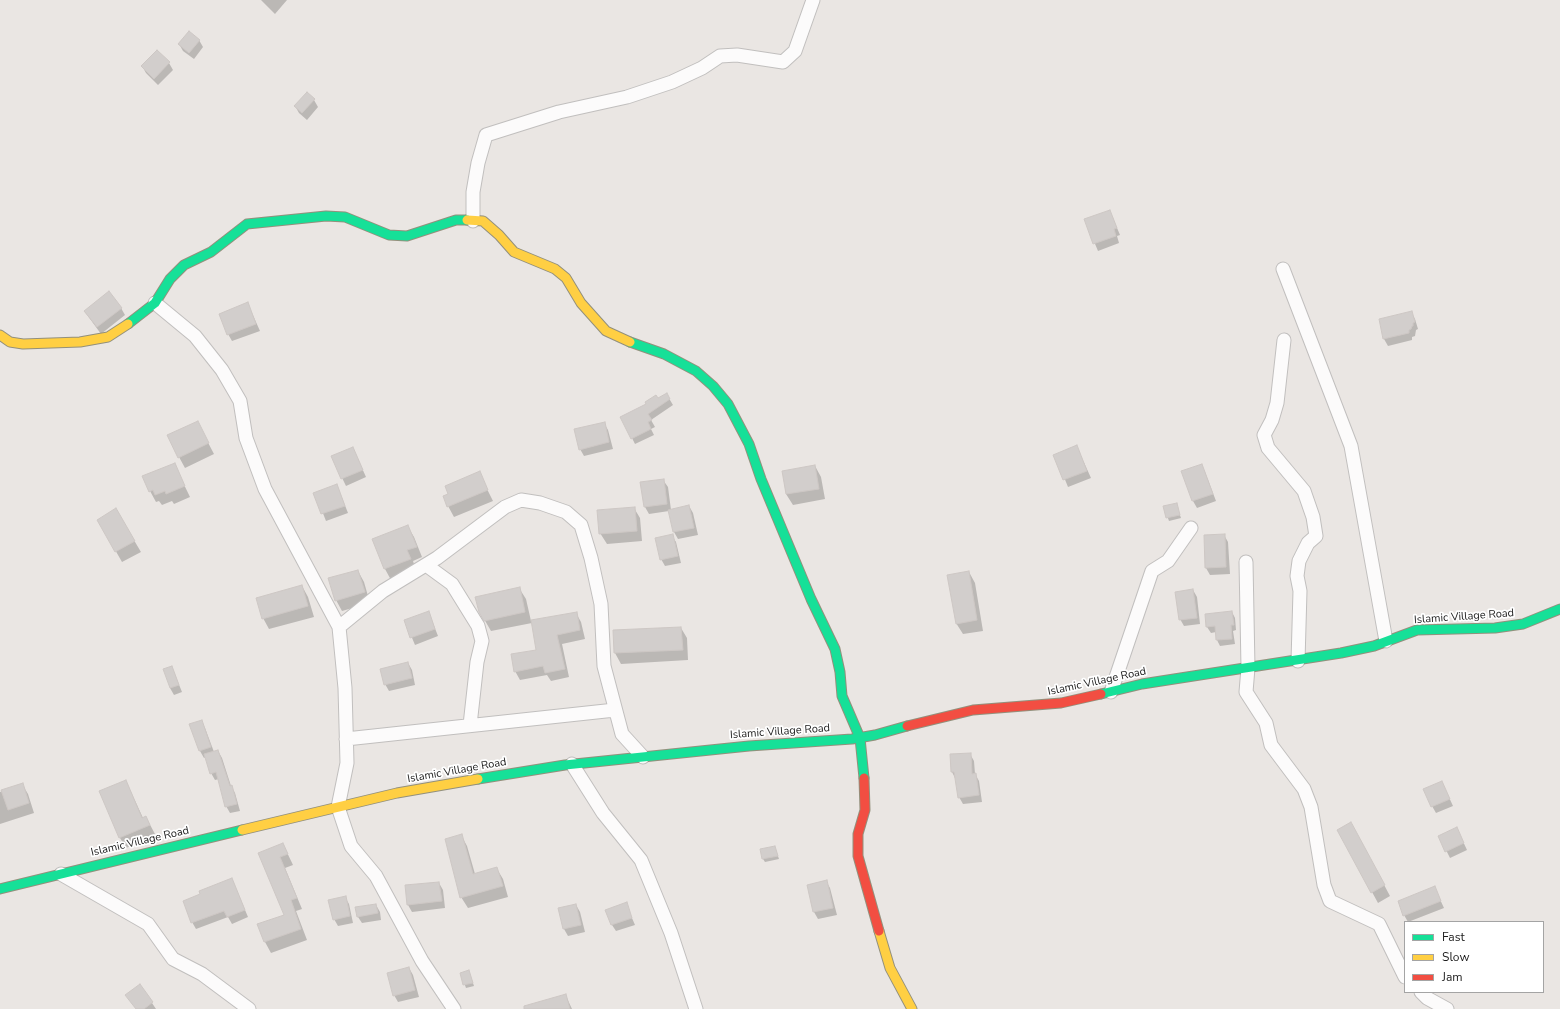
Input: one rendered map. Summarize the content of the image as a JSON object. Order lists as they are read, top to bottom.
{
  "streets": {
    "street": ["Islamic Village Road"]
  },
  "legend": ["Fast", "Slow", "Jam"]
}
